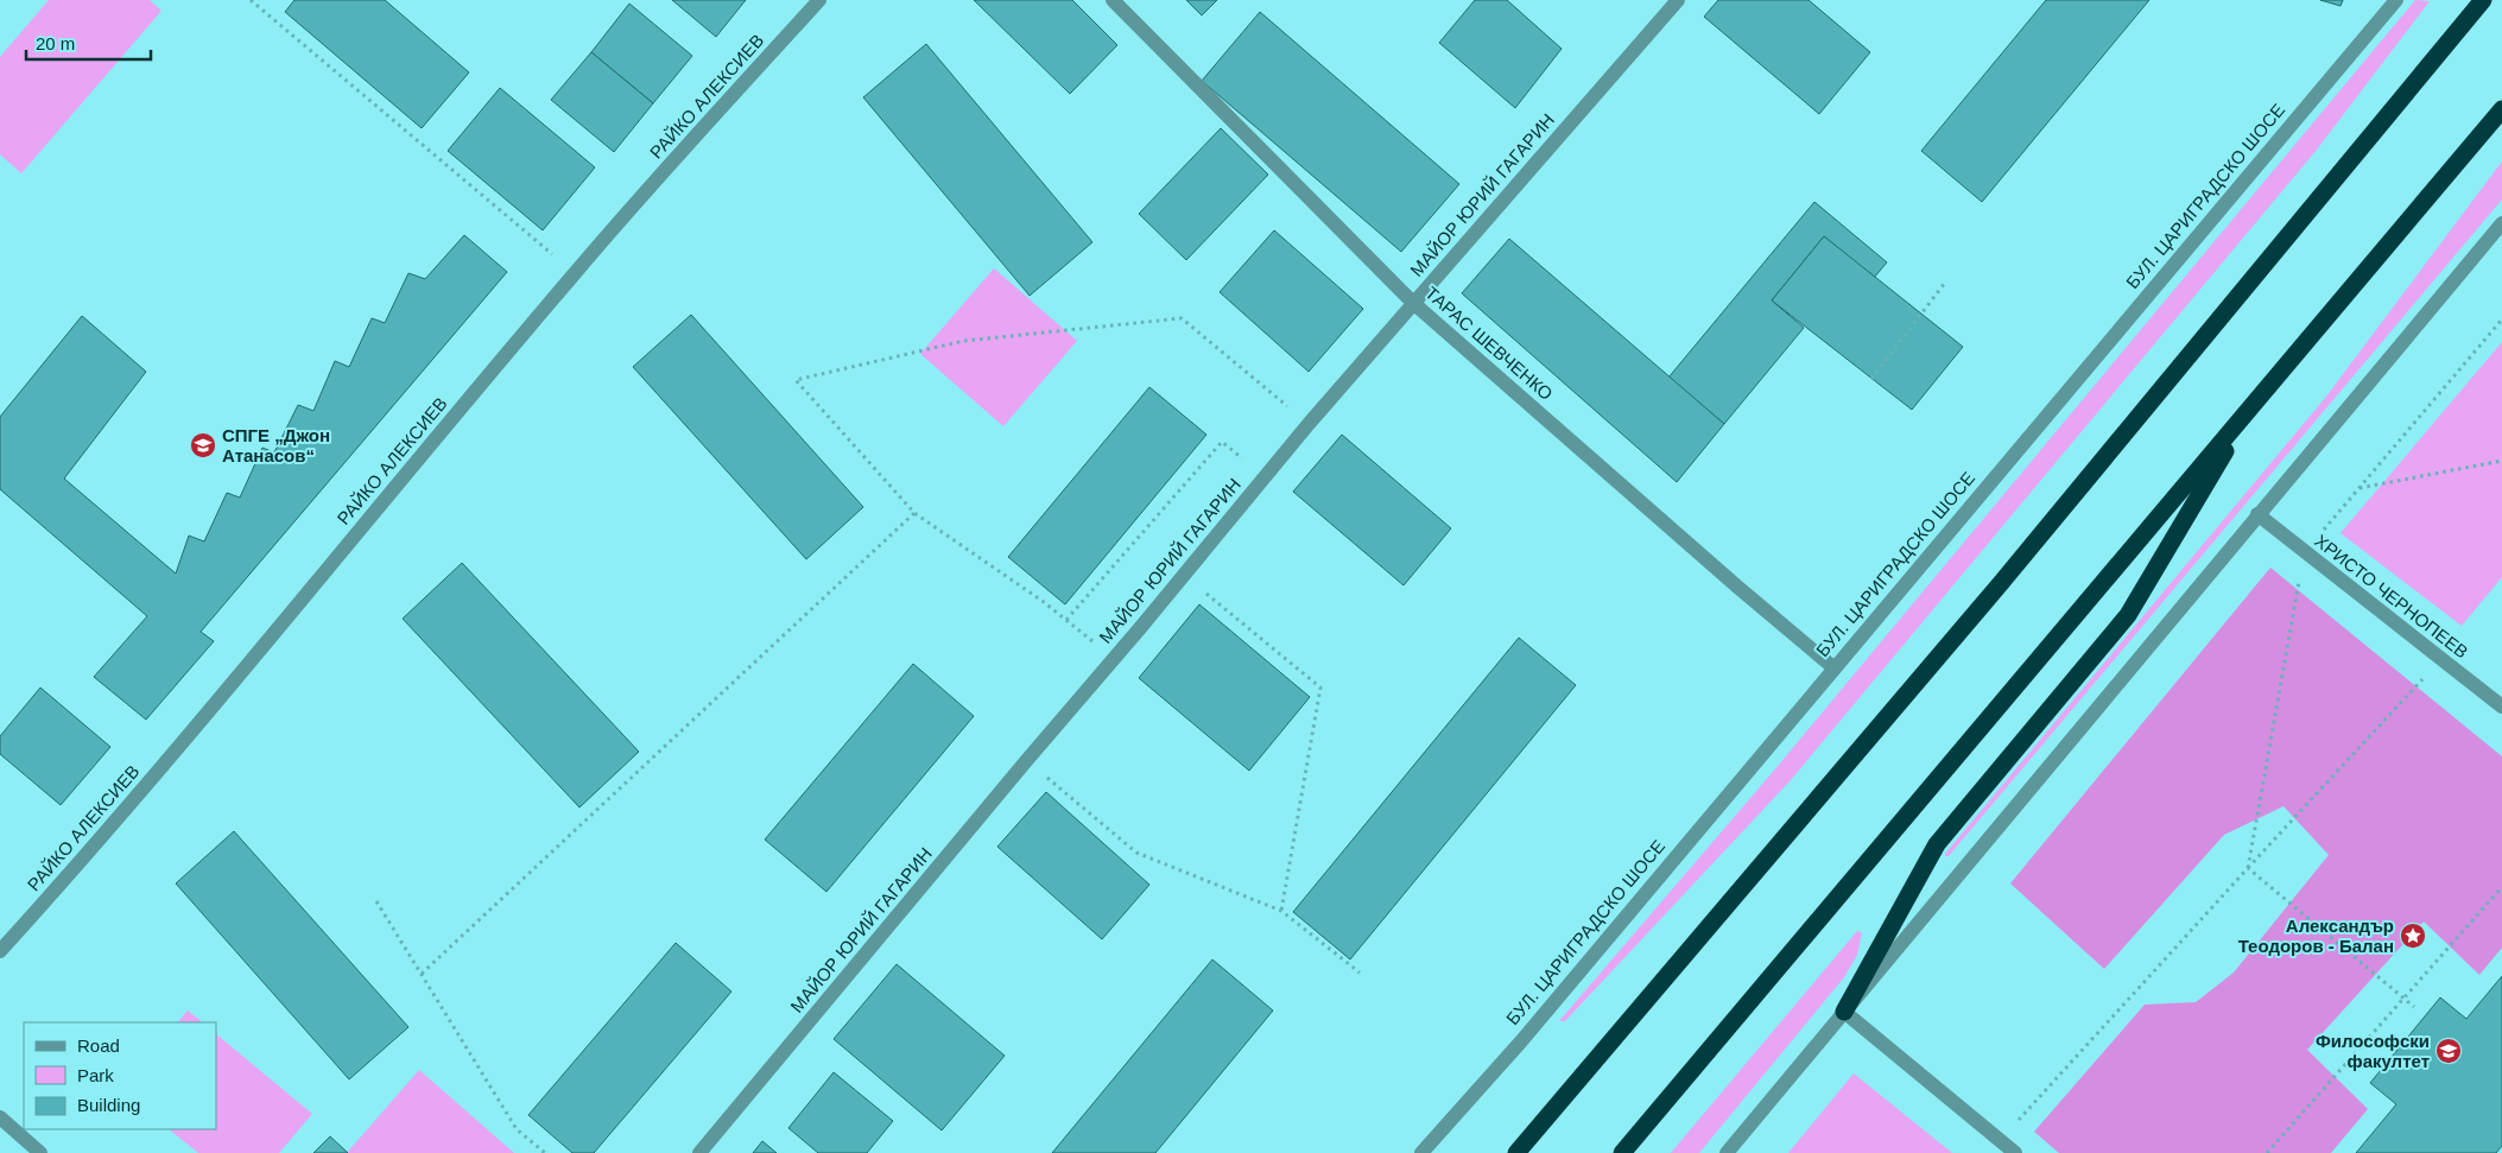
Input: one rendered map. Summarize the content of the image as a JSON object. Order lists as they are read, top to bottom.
{
  "streets": {
    "street": [
      "РАЙКО АЛЕКСИЕВ",
      "МАЙОР ЮРИЙ ГАГАРИН",
      "БУЛ. ЦАРИГРАДСКО ШОСЕ",
      "ТАРАС ШЕВЧЕНКО",
      "ХРИСТО ЧЕРНОПЕЕВ"
    ]
  },
  "crossings": [
    ["МАЙОР ЮРИЙ ГАГАРИН", "ТАРАС ШЕВЧЕНКО"],
    ["БУЛ. ЦАРИГРАДСКО ШОСЕ", "ТАРАС ШЕВЧЕНКО"]
  ],
  "places": {
    "school or university": ["СПГЕ „Джон Атанасов“", "Философски факултет"],
    "place": ["Александър Теодоров - Балан"]
  },
  "legend": ["Road", "Park", "Building"],
  "scale_bar": "20 m"
}
